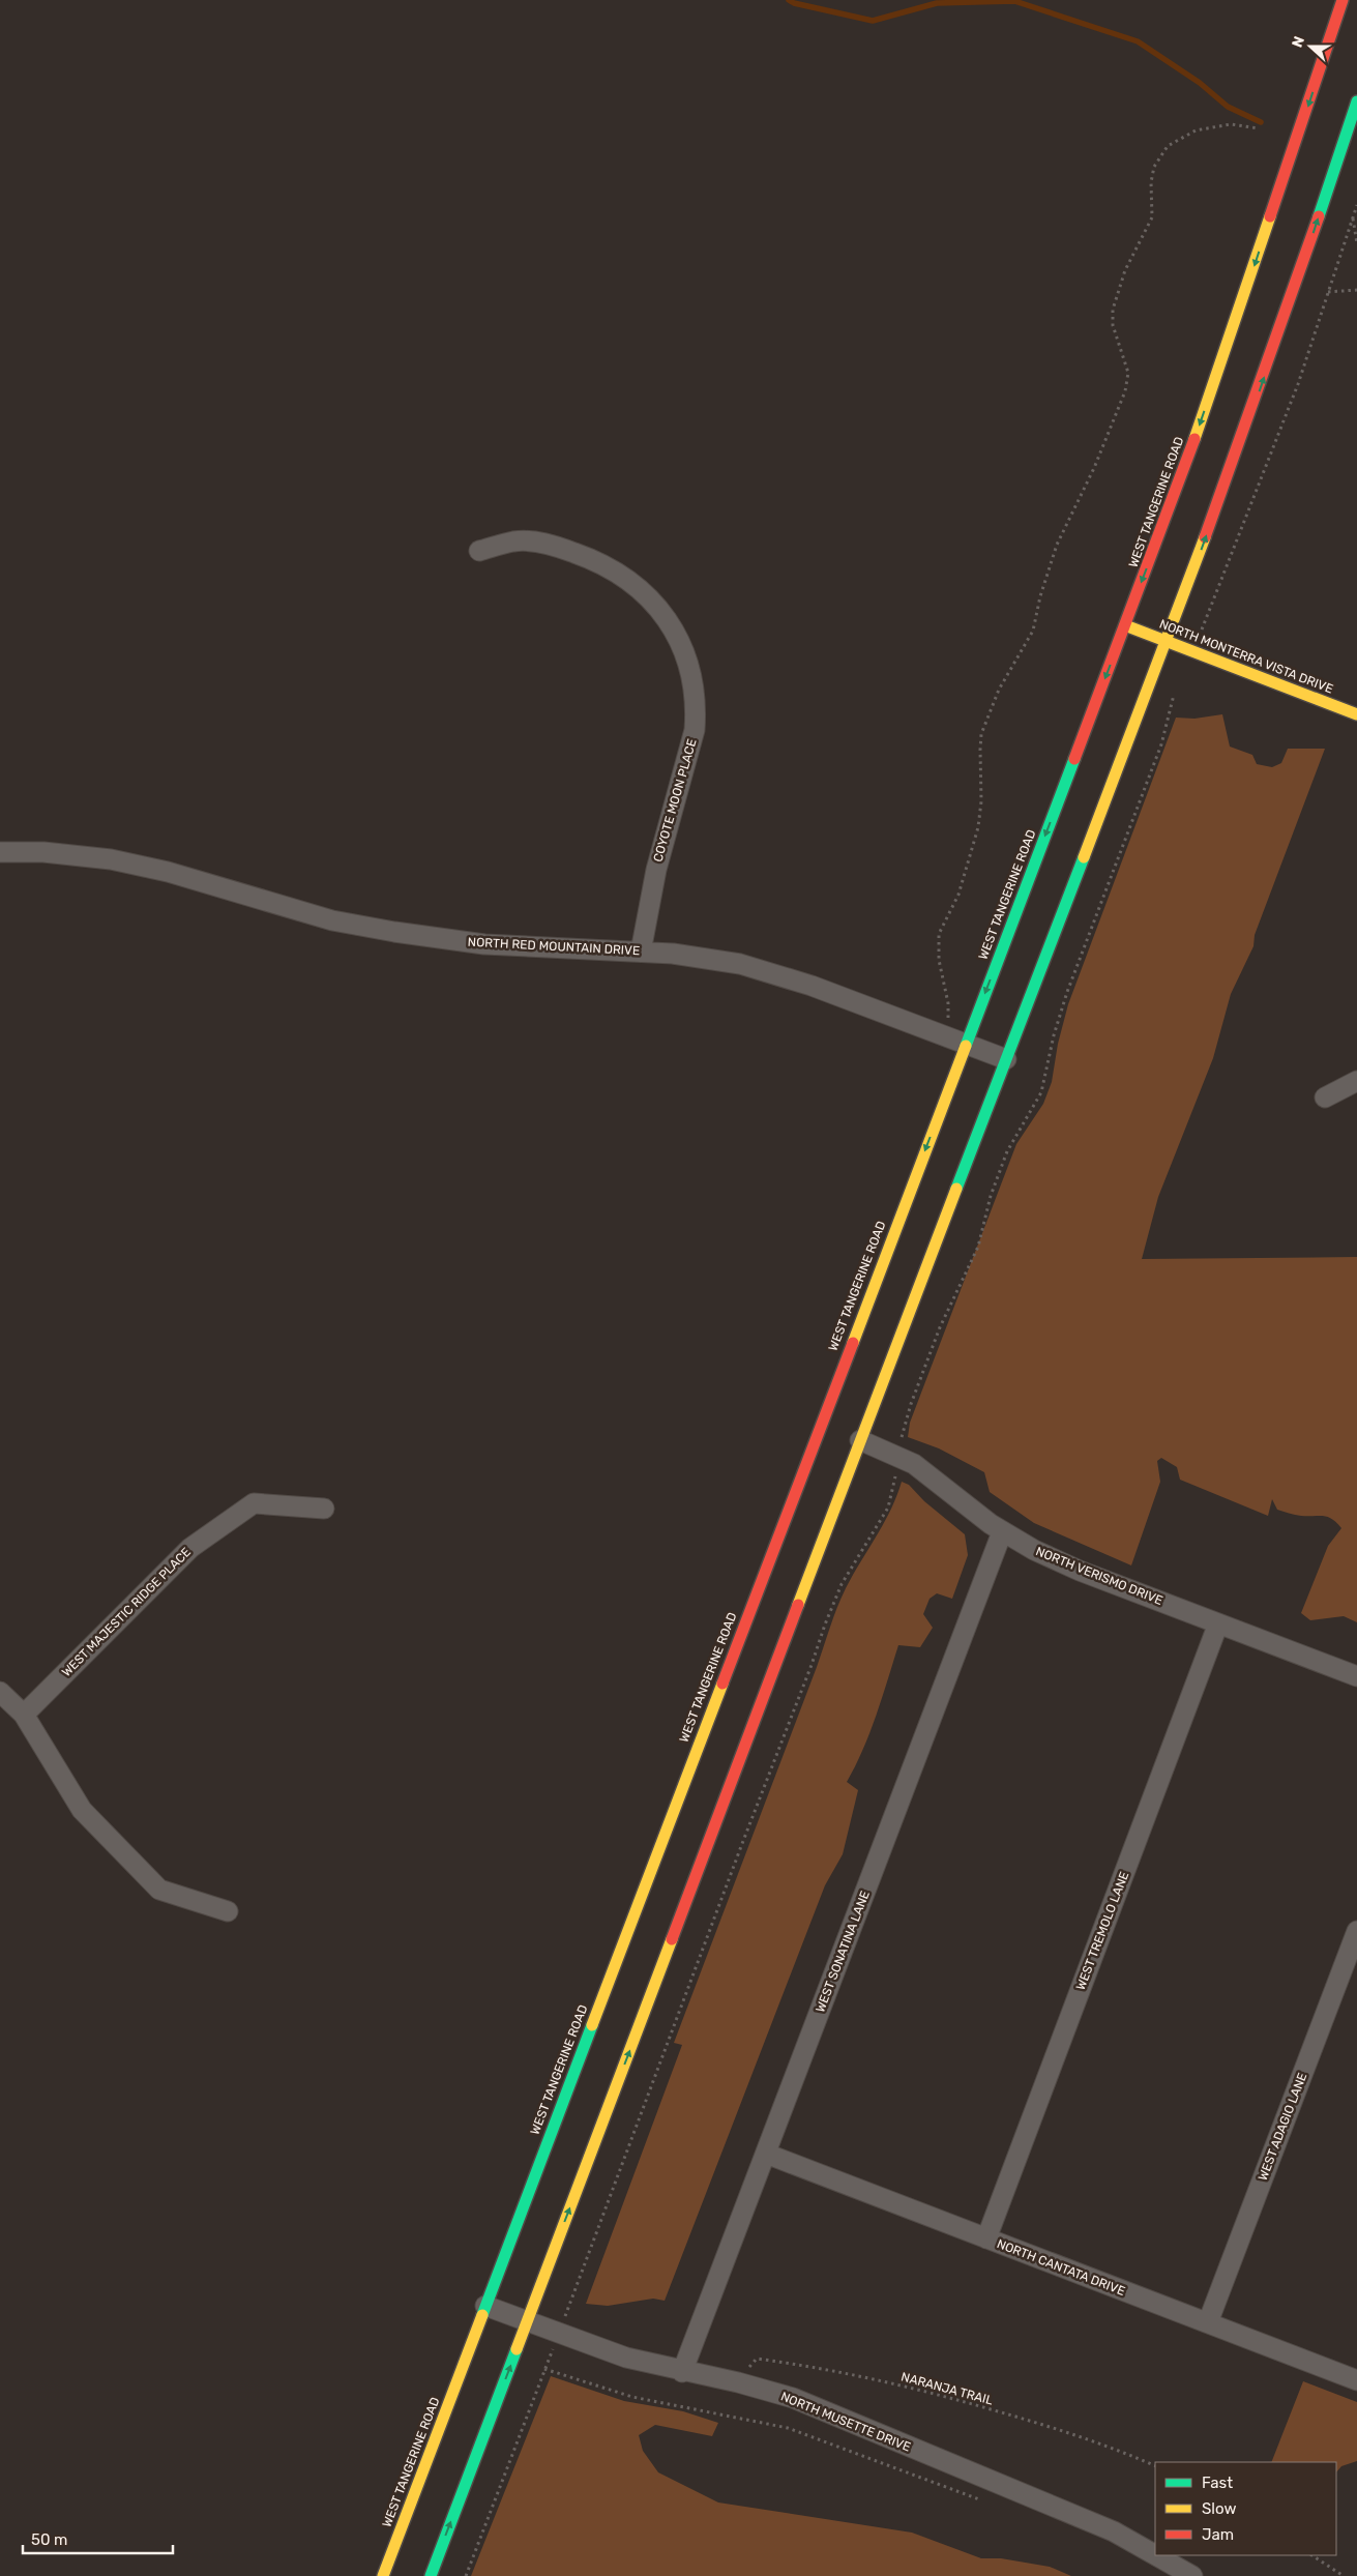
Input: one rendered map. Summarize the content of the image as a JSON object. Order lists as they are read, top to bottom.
{
  "streets": {
    "main road": ["WEST TANGERINE ROAD", "NORTH MONTERRA VISTA DRIVE"],
    "street": [
      "COYOTE MOON PLACE",
      "NORTH RED MOUNTAIN DRIVE",
      "NORTH VERISMO DRIVE",
      "WEST MAJESTIC RIDGE PLACE",
      "WEST TREMOLO LANE",
      "WEST SONATINA LANE",
      "WEST ADAGIO LANE",
      "NORTH CANTATA DRIVE",
      "NORTH MUSETTE DRIVE"
    ],
    "path": ["NARANJA TRAIL"]
  },
  "crossings": [
    ["WEST TANGERINE ROAD", "NORTH MONTERRA VISTA DRIVE"],
    ["WEST TANGERINE ROAD", "NORTH RED MOUNTAIN DRIVE"],
    ["WEST TANGERINE ROAD", "NORTH MUSETTE DRIVE"],
    ["COYOTE MOON PLACE", "NORTH RED MOUNTAIN DRIVE"],
    ["NORTH VERISMO DRIVE", "WEST TREMOLO LANE"],
    ["NORTH VERISMO DRIVE", "WEST SONATINA LANE"],
    ["WEST TREMOLO LANE", "NORTH CANTATA DRIVE"],
    ["WEST SONATINA LANE", "NORTH CANTATA DRIVE"],
    ["WEST SONATINA LANE", "NORTH MUSETTE DRIVE"],
    ["WEST ADAGIO LANE", "NORTH CANTATA DRIVE"],
    ["NARANJA TRAIL", "NORTH MUSETTE DRIVE"]
  ],
  "legend": ["Fast", "Slow", "Jam"],
  "scale_bar": "50 m",
  "north": "left"
}
